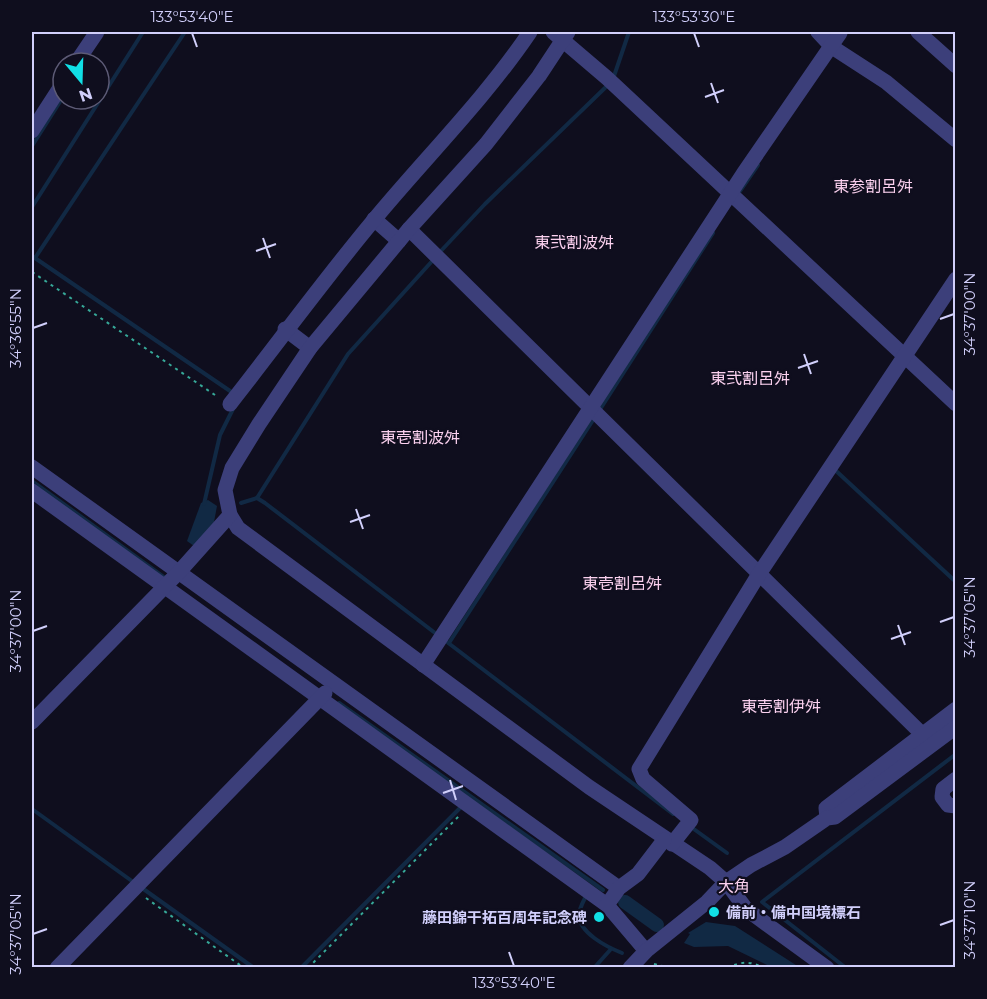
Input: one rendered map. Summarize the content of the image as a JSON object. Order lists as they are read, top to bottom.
{
  "districts": [
    "東参割呂舛",
    "東弐割波舛",
    "東弐割呂舛",
    "東壱割波舛",
    "東壱割呂舛",
    "東壱割伊舛",
    "大角"
  ],
  "places": ["備前・備中国境標石", "藤田錦干拓百周年記念碑"],
  "north": "bottom",
  "coordinates": [
    "133°53'40\"E",
    "133°53'30\"E",
    "34°37'00\"N",
    "34°36'55\"N",
    "34°37'05\"N",
    "34°37'10\"N"
  ]
}
